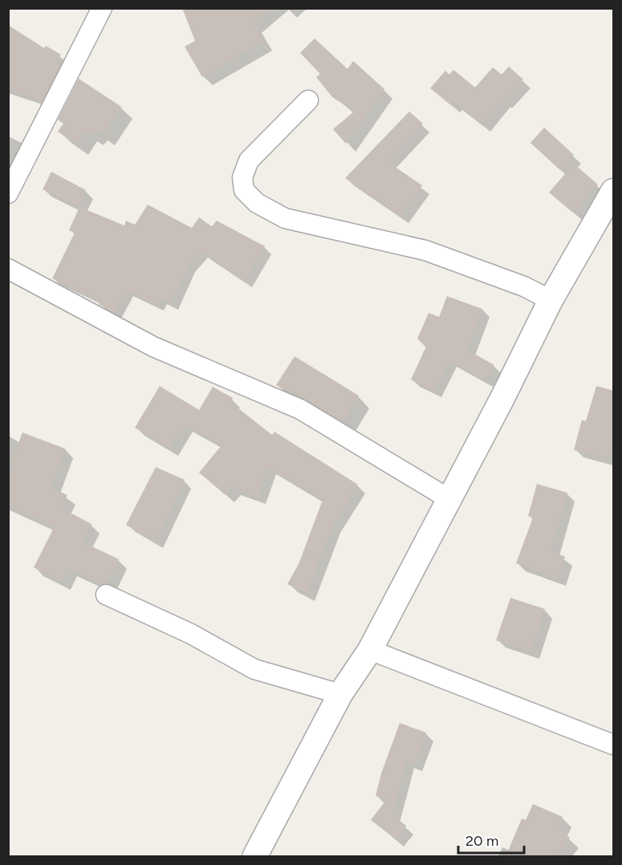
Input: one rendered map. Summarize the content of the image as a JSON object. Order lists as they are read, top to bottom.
{
  "scale_bar": "20 m"
}
